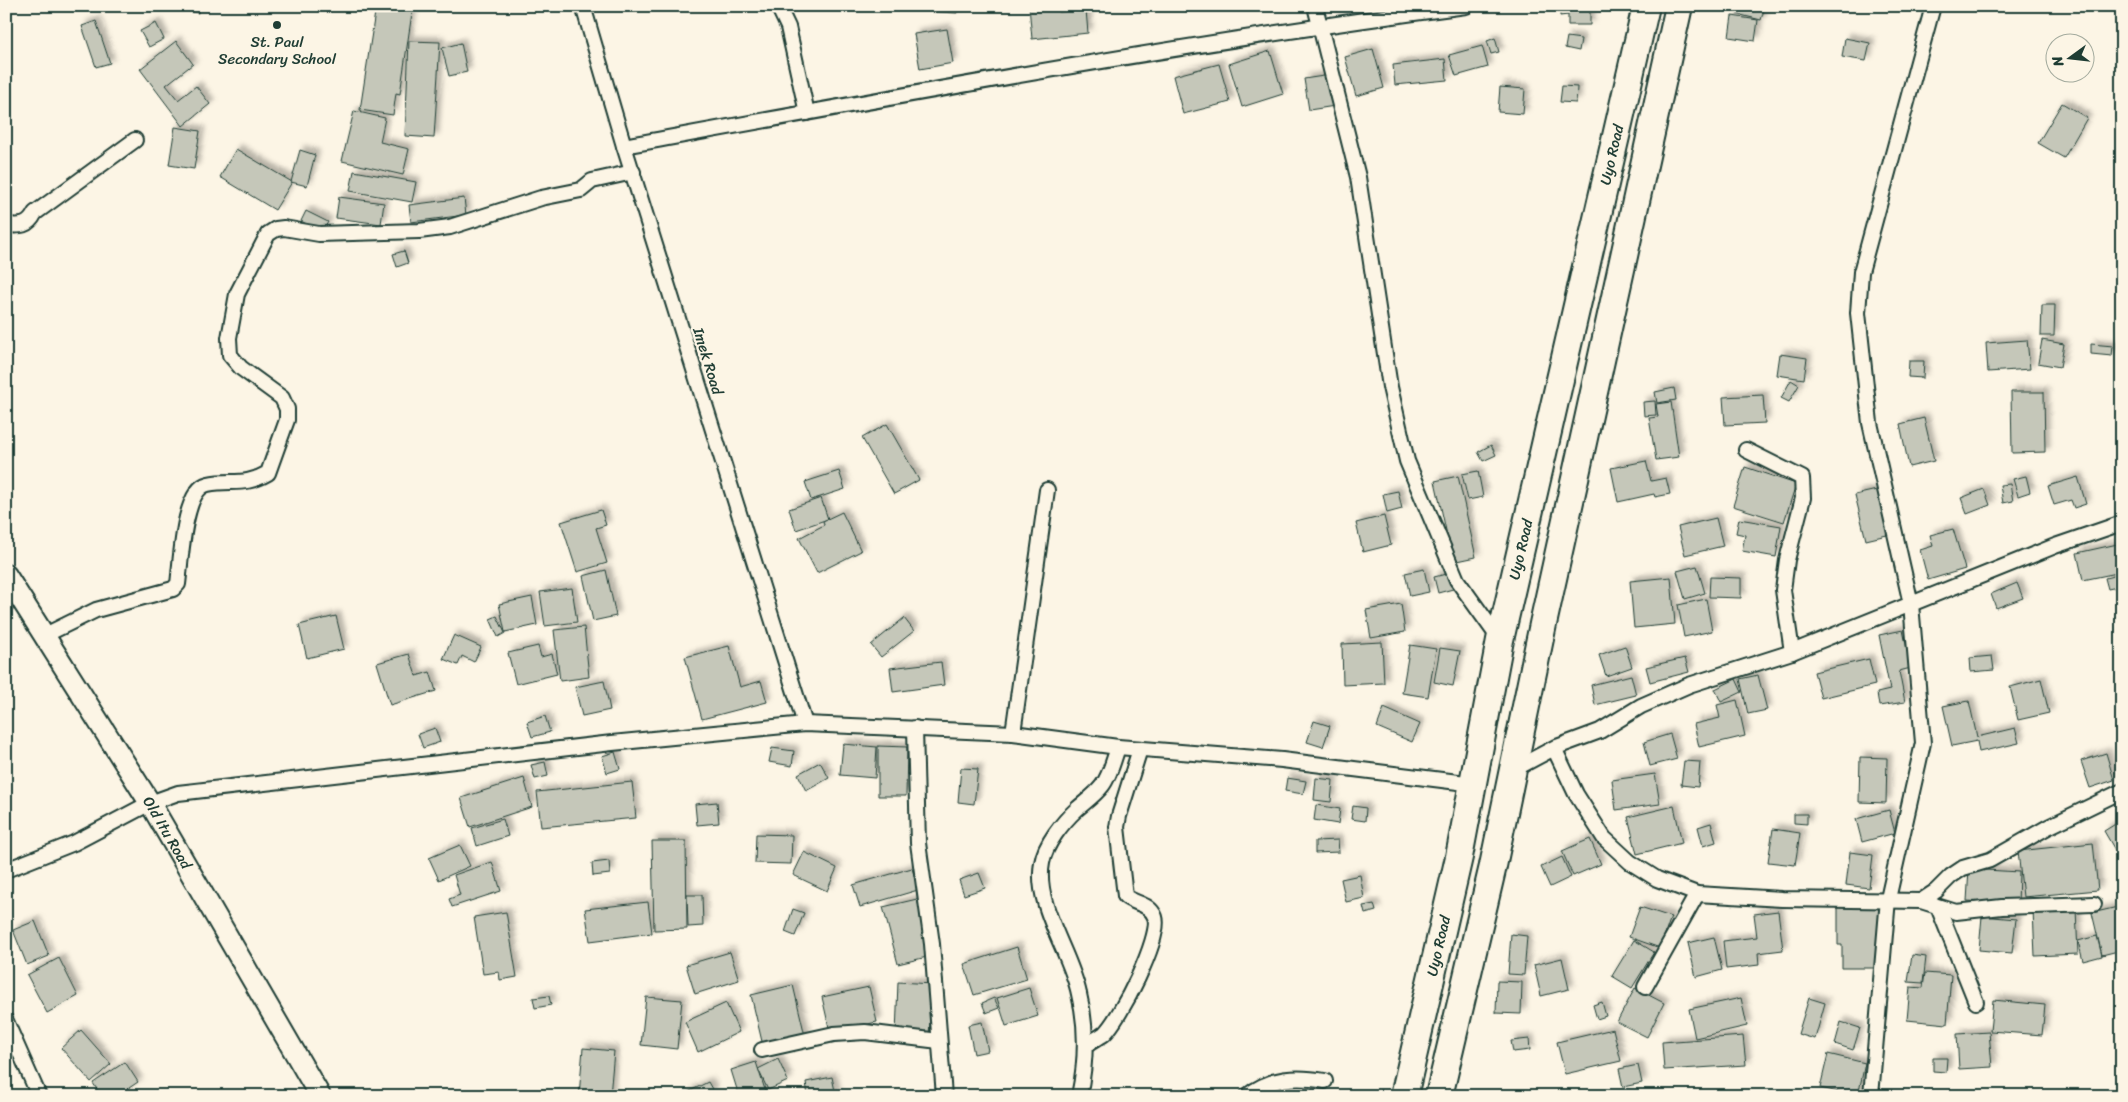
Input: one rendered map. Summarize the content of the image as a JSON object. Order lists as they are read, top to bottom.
{
  "streets": {
    "highway": ["Uyo Road"],
    "street": ["Imek Road", "Old Itu Road"]
  },
  "places": ["St. Paul Secondary School"],
  "north": "left"
}
